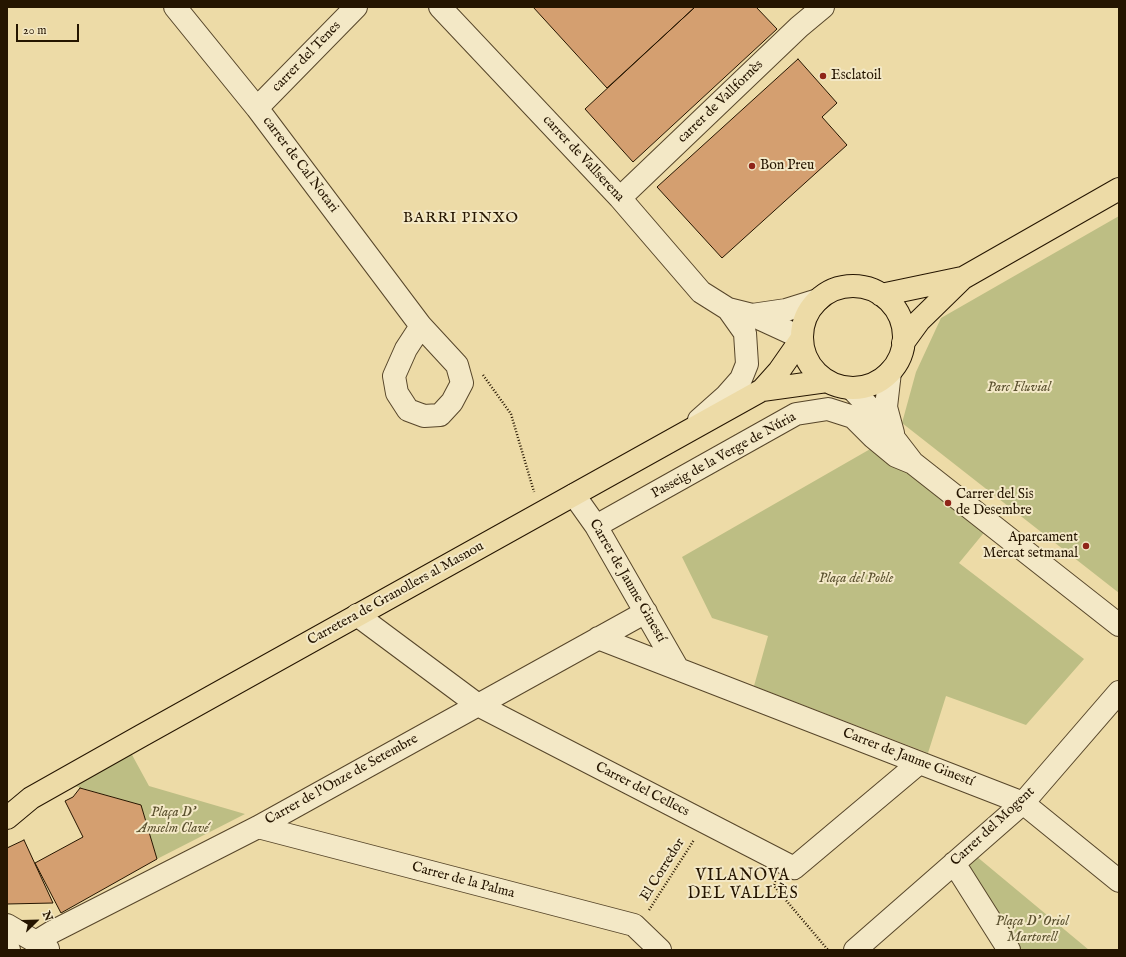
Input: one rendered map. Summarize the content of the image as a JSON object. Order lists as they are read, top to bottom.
{
  "streets": {
    "main road": ["Carretera de Granollers al Masnou"],
    "street": [
      "carrer del Tenes",
      "carrer de Vallfornès",
      "carrer de Vallserena",
      "carrer de Cal Notari",
      "Passeig de la Verge de Núria",
      "Carrer de Jaume Ginestí",
      "Carrer de l'Onze de Setembre",
      "Carrer del Cellecs",
      "Carrer del Mogent",
      "Carrer de la Palma"
    ],
    "path": ["El Corredor"]
  },
  "crossings": [
    ["carrer del Tenes", "carrer de Cal Notari"],
    ["carrer de Vallfornès", "carrer de Vallserena"],
    ["carrer de Vallserena", "Carretera de Granollers al Masnou"],
    ["Passeig de la Verge de Núria", "Carrer de Jaume Ginestí"],
    ["Carrer de Jaume Ginestí", "Carretera de Granollers al Masnou"],
    ["Carrer de Jaume Ginestí", "Carrer de l'Onze de Setembre"],
    ["Carrer de Jaume Ginestí", "Carrer del Cellecs"],
    ["Carrer de Jaume Ginestí", "Carrer del Mogent"],
    ["Carretera de Granollers al Masnou", "Carrer del Cellecs"],
    ["Carrer de l'Onze de Setembre", "Carrer del Cellecs"],
    ["Carrer de l'Onze de Setembre", "Carrer de la Palma"],
    ["Carrer del Cellecs", "El Corredor"],
    ["El Corredor", "Carrer de la Palma"]
  ],
  "districts": ["BARRI PINXO", "VILANOVA DEL VALLÈS"],
  "parks": [
    "Parc Fluvial",
    "Plaça del Poble",
    "Plaça D' Amselm Clavé",
    "Plaça D' Oriol Martorell"
  ],
  "places": [
    "Esclatoil",
    "Bon Preu",
    "Carrer del Sis de Desembre",
    "Aparcament Mercat setmanal"
  ],
  "scale_bar": "20 m",
  "north": "top right"
}
